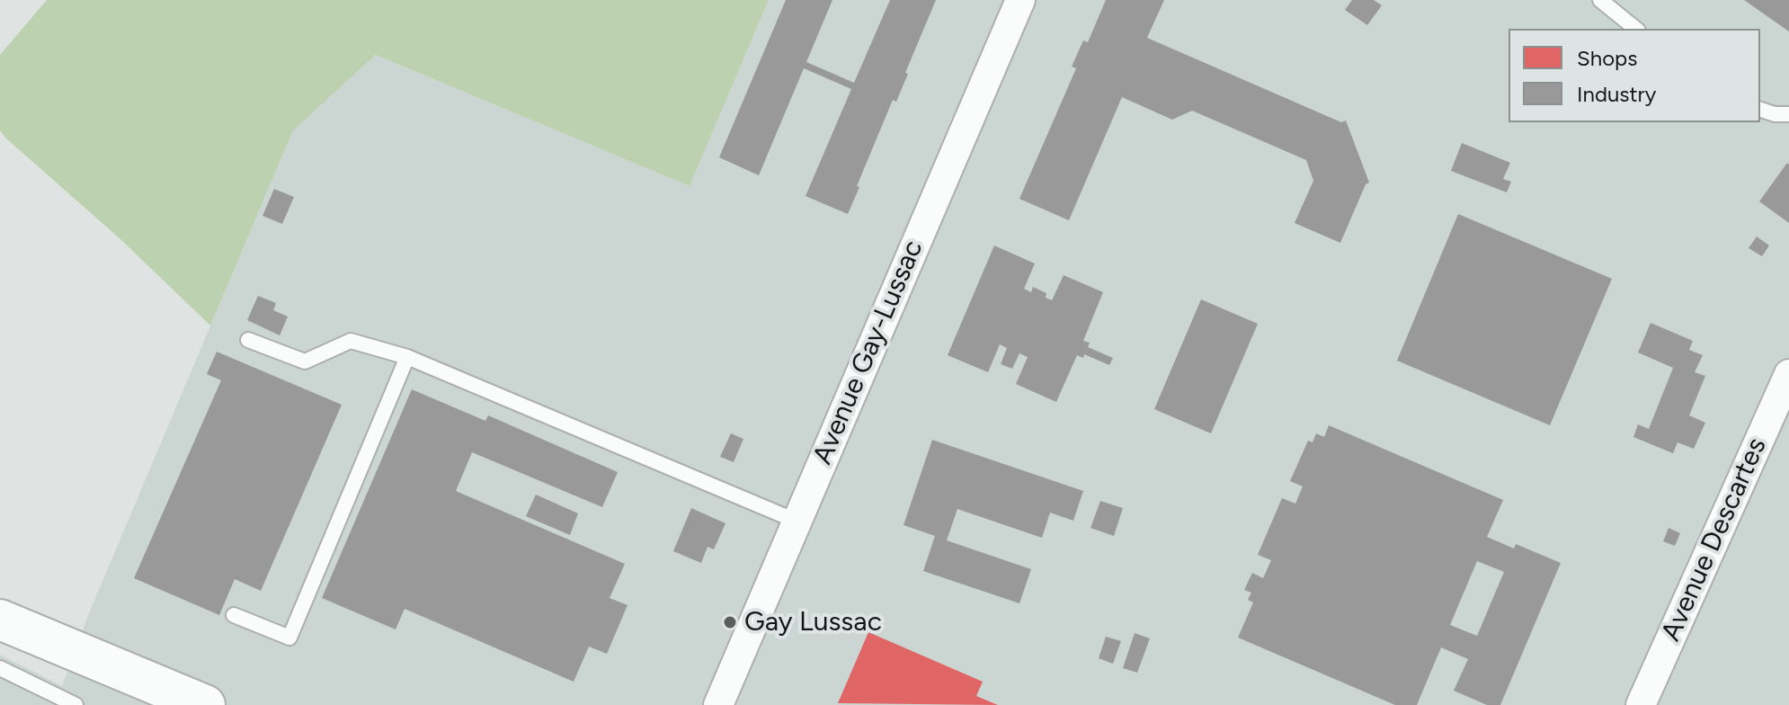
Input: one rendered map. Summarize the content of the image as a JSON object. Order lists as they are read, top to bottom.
{
  "streets": {
    "street": ["Avenue Gay-Lussac", "Avenue Descartes"]
  },
  "places": ["Gay Lussac"],
  "legend": ["Shops", "Industry"]
}
